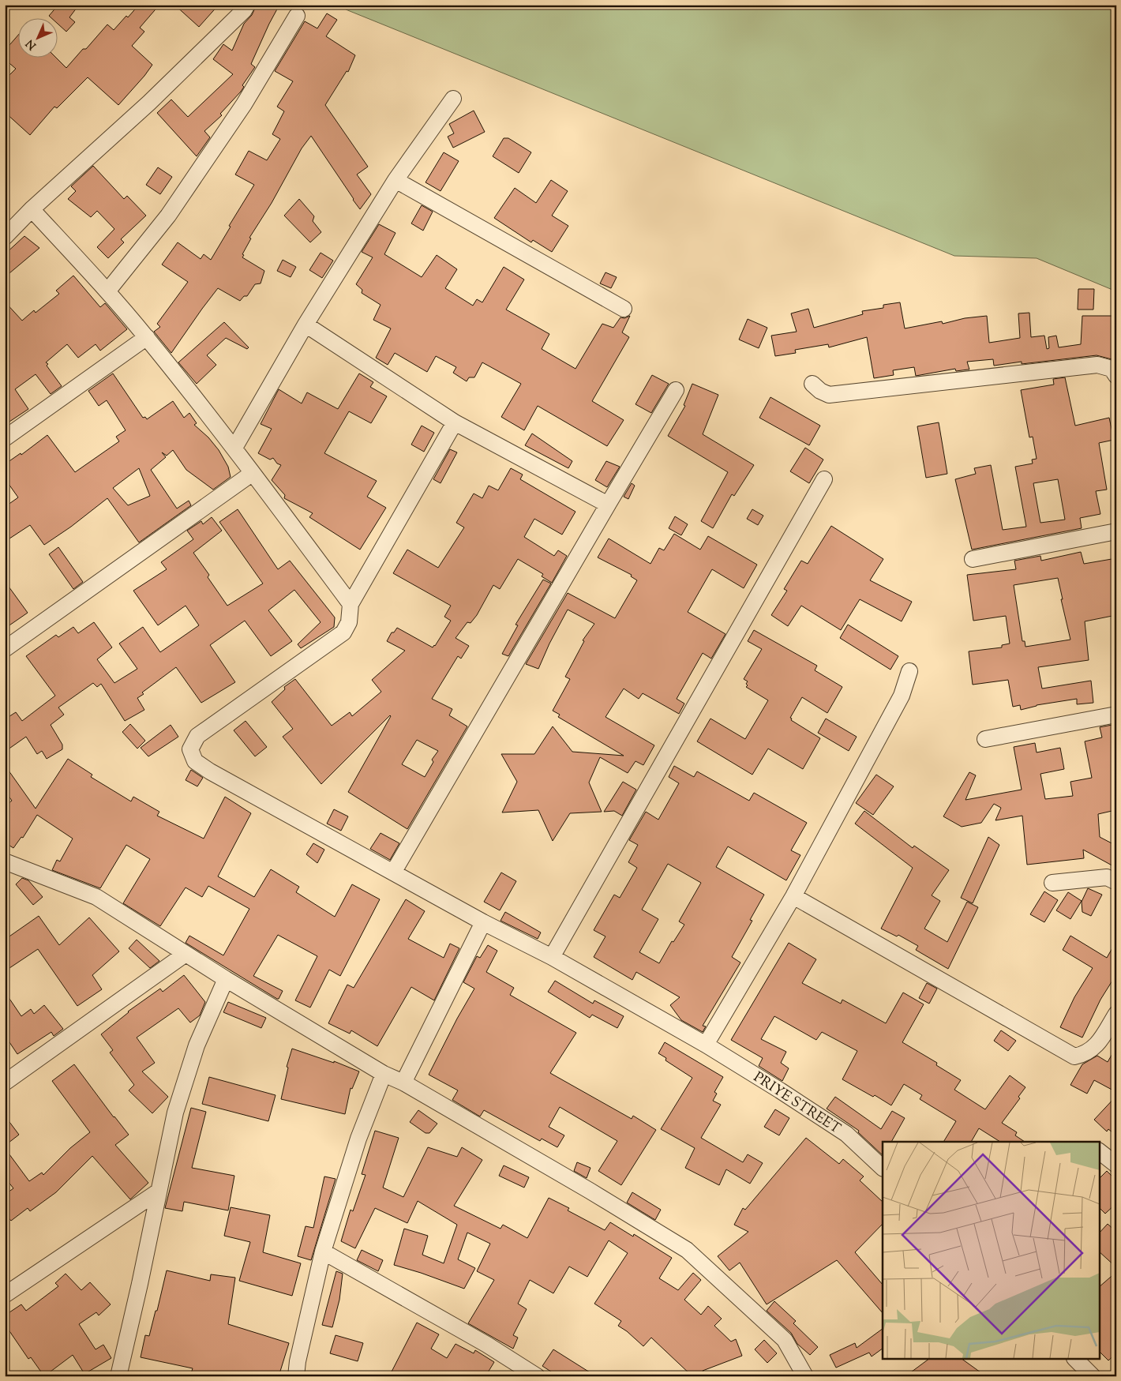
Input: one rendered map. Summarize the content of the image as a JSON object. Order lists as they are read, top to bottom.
{
  "streets": {
    "street": ["PRIYE STREET"]
  },
  "north": "bottom left"
}
